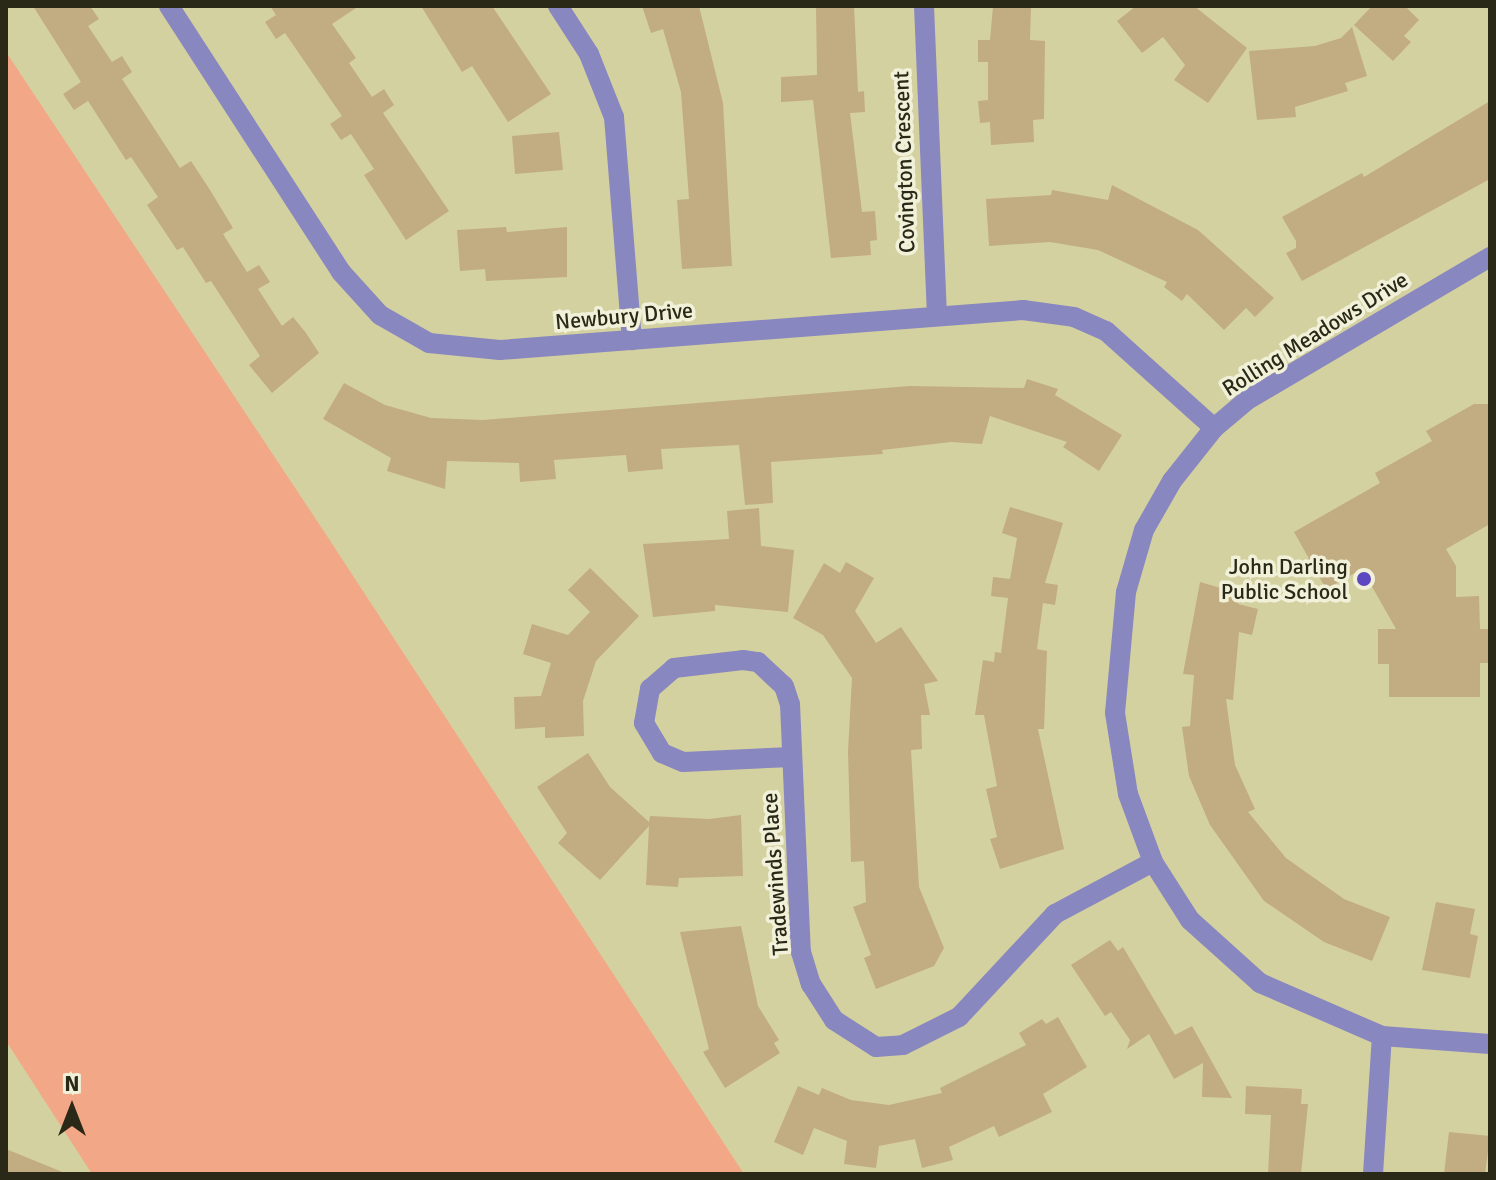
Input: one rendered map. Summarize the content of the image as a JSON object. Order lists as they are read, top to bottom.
{
  "streets": {
    "street": [
      "Covington Crescent",
      "Newbury Drive",
      "Rolling Meadows Drive",
      "Tradewinds Place"
    ]
  },
  "crossings": [
    ["Covington Crescent", "Newbury Drive"],
    ["Newbury Drive", "Rolling Meadows Drive"],
    ["Rolling Meadows Drive", "Tradewinds Place"]
  ],
  "places": ["John Darling Public School"],
  "north": "top"
}
